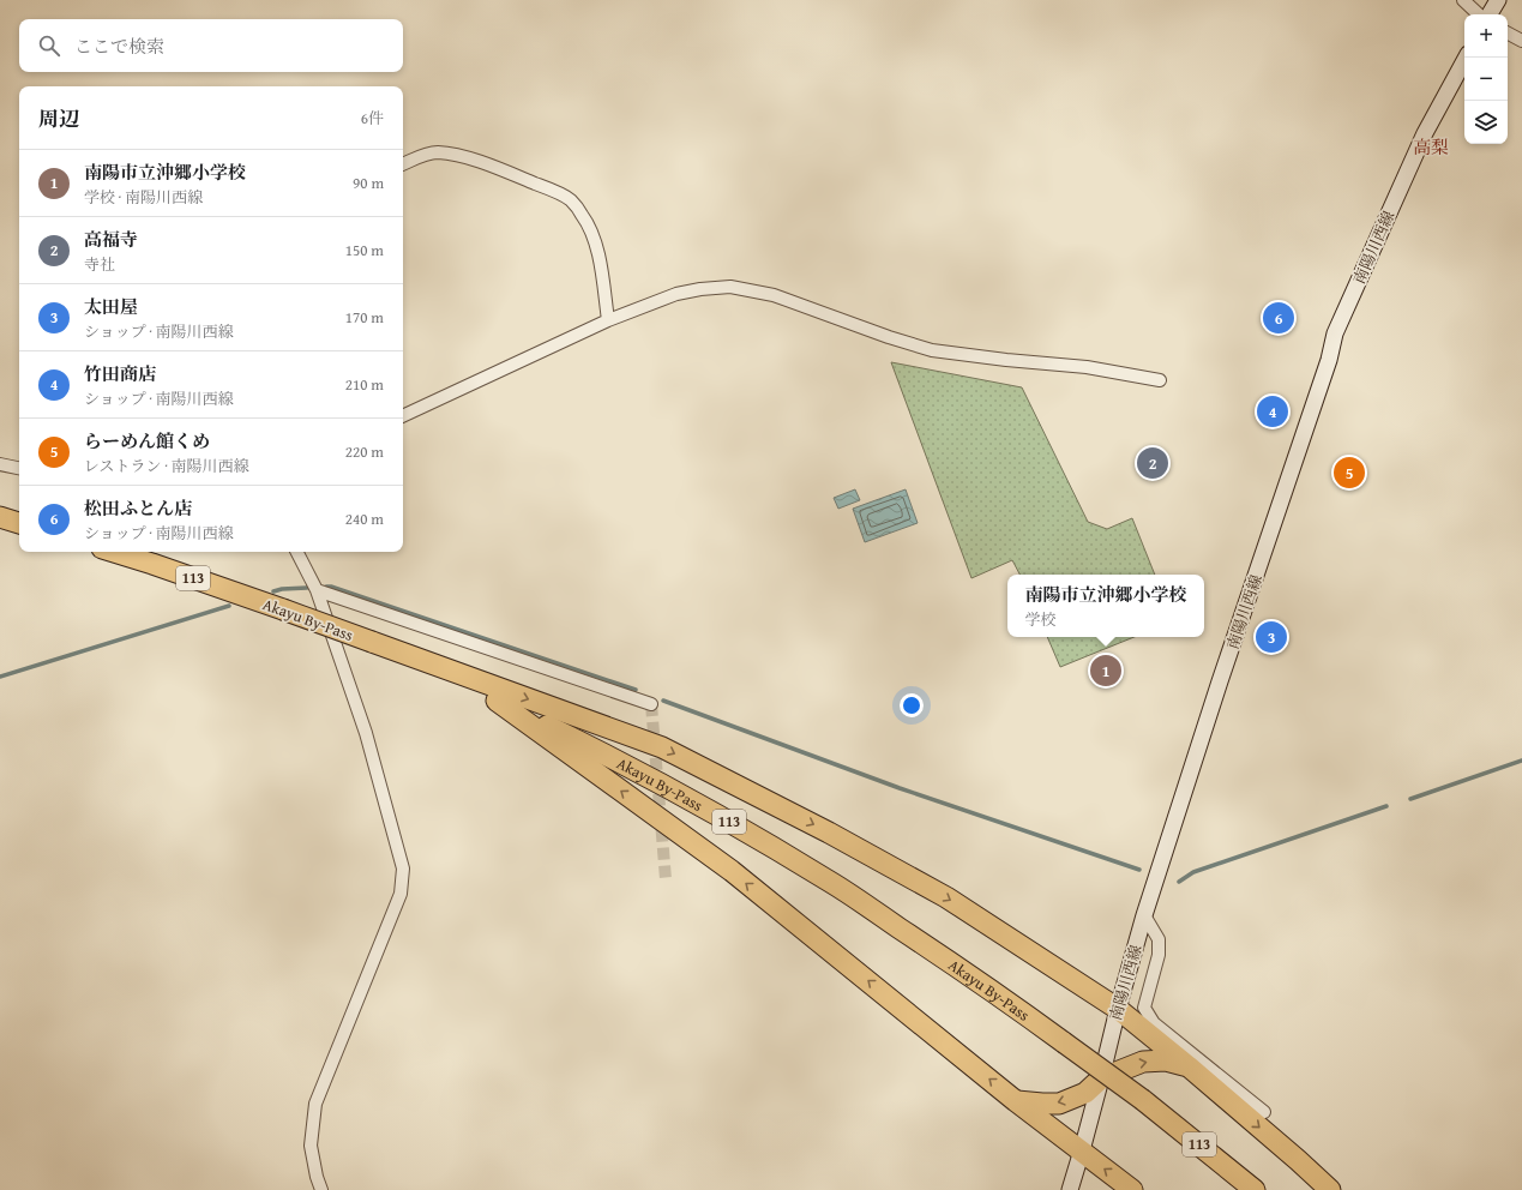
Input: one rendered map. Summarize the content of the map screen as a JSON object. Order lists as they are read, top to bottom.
{
  "streets": {
    "highway": ["113", "Akayu By-Pass"],
    "main road": ["南陽川西線"]
  },
  "districts": ["高梨"],
  "page": {
    "map_buttons": ["+", "−"],
    "search": "ここで検索",
    "heading": ["周辺", "6件"],
    "list": [
      {
        "mark": "1",
        "name": "南陽市立沖郷小学校",
        "note": "学校 · 南陽川西線",
        "value": "90 m"
      },
      {
        "mark": "2",
        "name": "高福寺",
        "note": "寺社",
        "value": "150 m"
      },
      {
        "mark": "3",
        "name": "太田屋",
        "note": "ショップ · 南陽川西線",
        "value": "170 m"
      },
      {
        "mark": "4",
        "name": "竹田商店",
        "note": "ショップ · 南陽川西線",
        "value": "210 m"
      },
      {
        "mark": "5",
        "name": "らーめん館くめ",
        "note": "レストラン · 南陽川西線",
        "value": "220 m"
      },
      {
        "mark": "6",
        "name": "松田ふとん店",
        "note": "ショップ · 南陽川西線",
        "value": "240 m"
      }
    ],
    "pins": [
      "6",
      "4",
      "2",
      "5",
      "3",
      "1"
    ],
    "popup": ["南陽市立沖郷小学校", "学校"]
  }
}
